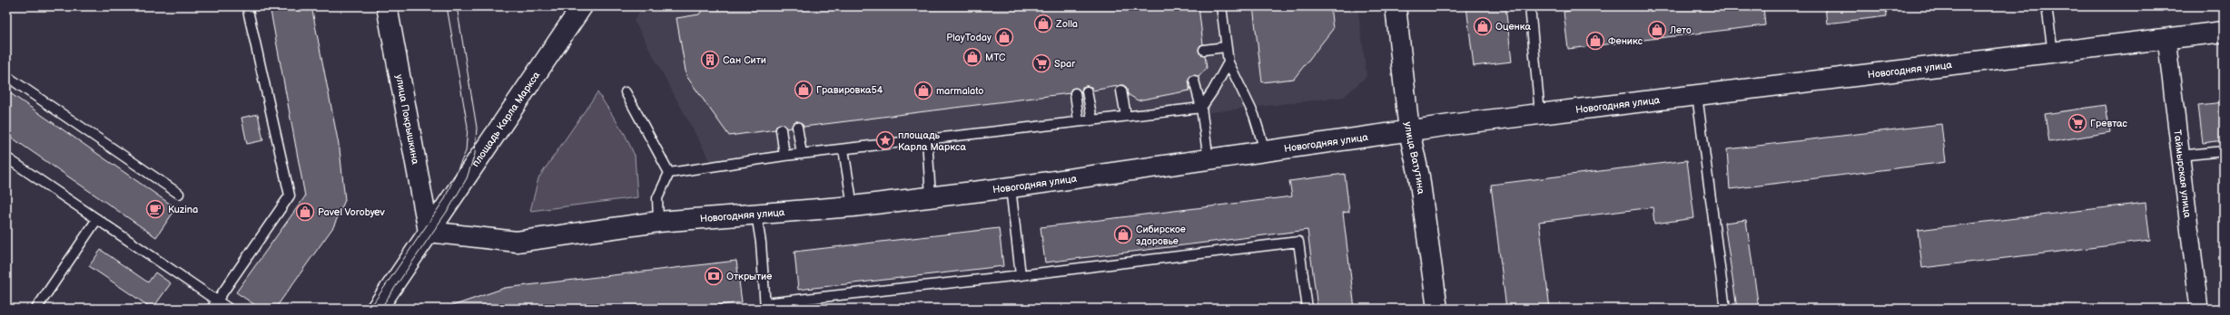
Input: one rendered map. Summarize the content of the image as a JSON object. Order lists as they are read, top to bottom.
{
  "streets": {
    "street": [
      "Новогодняя улица",
      "площадь Карла Маркса",
      "улица Покрышкина",
      "улица Ватутина",
      "Таймырская улица"
    ]
  },
  "crossings": [
    ["Новогодняя улица", "площадь Карла Маркса"],
    ["Новогодняя улица", "улица Покрышкина"],
    ["Новогодняя улица", "улица Ватутина"],
    ["Новогодняя улица", "Таймырская улица"],
    ["площадь Карла Маркса", "улица Покрышкина"]
  ],
  "places": {
    "shop": [
      "Zolla",
      "Оценка",
      "Лето",
      "PlayToday",
      "Феникс",
      "МТС",
      "Гравировка54",
      "marmalato",
      "Pavel Vorobyev",
      "Сибирское здоровье"
    ],
    "building": ["Сан Сити"],
    "supermarket": ["Spar", "Гревтас"],
    "place": ["площадь Карла Маркса"],
    "cafe": ["Kuzina"],
    "bank": ["Открытие"]
  }
}
